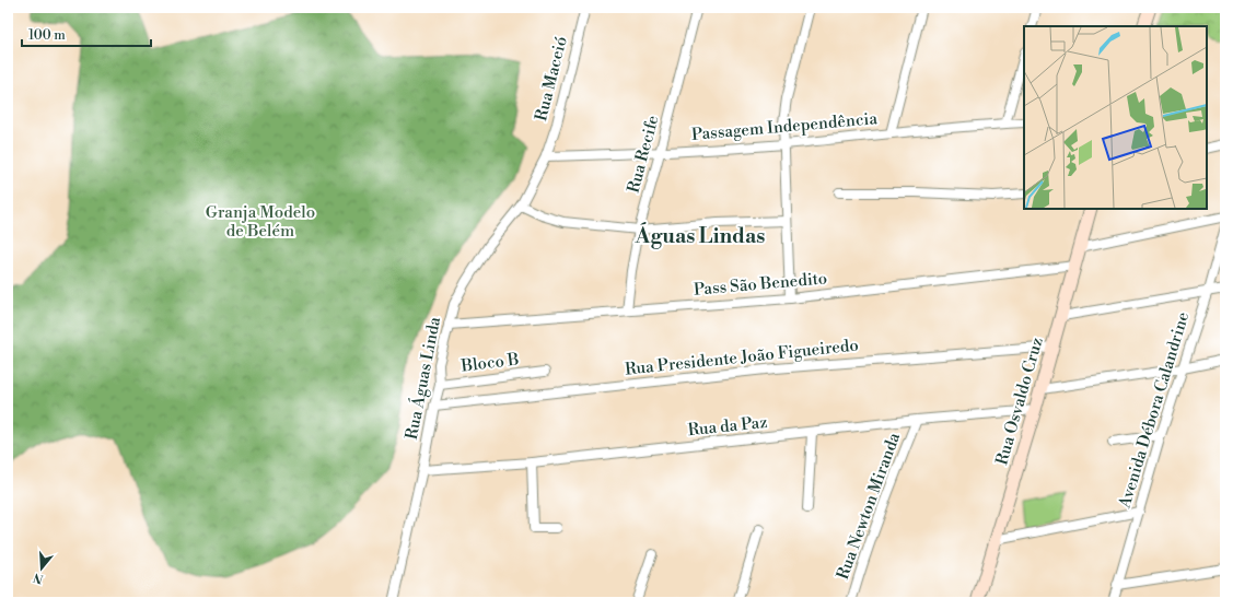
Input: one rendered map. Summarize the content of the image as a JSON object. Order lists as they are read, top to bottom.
{
  "streets": {
    "street": [
      "Rua Maceió",
      "Passagem Independência",
      "Rua Recife",
      "Pass São Benedito",
      "Rua Presidente João Figueiredo",
      "Bloco B",
      "Rua Águas Linda",
      "Rua Osvaldo Cruz",
      "Avenida Débora Calandrine",
      "Rua da Paz",
      "Rua Newton Miranda"
    ]
  },
  "crossings": [
    ["Rua Maceió", "Passagem Independência"],
    ["Rua Maceió", "Rua Águas Linda"],
    ["Passagem Independência", "Rua Recife"],
    ["Passagem Independência", "Rua Águas Linda"],
    ["Rua Recife", "Pass São Benedito"],
    ["Pass São Benedito", "Rua Águas Linda"],
    ["Pass São Benedito", "Rua Osvaldo Cruz"],
    ["Rua Presidente João Figueiredo", "Rua Águas Linda"],
    ["Rua Presidente João Figueiredo", "Rua Osvaldo Cruz"],
    ["Bloco B", "Rua Águas Linda"],
    ["Rua Águas Linda", "Rua da Paz"],
    ["Rua Osvaldo Cruz", "Rua da Paz"],
    ["Rua da Paz", "Rua Newton Miranda"]
  ],
  "districts": ["Águas Lindas"],
  "parks": ["Granja Modelo de Belém"],
  "scale_bar": "100 m",
  "north": "bottom"
}
